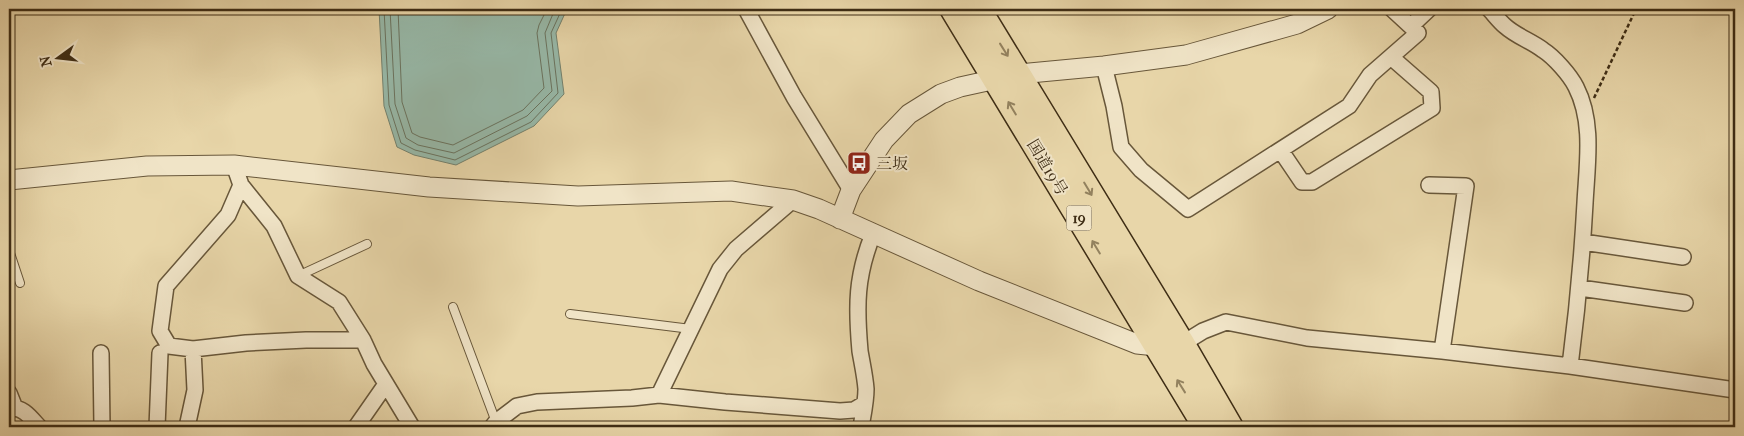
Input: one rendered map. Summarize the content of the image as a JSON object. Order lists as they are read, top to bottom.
{
  "streets": {
    "highway": ["国道19号", "19"]
  },
  "places": {
    "bus stop": ["三坂"]
  },
  "north": "left"
}
